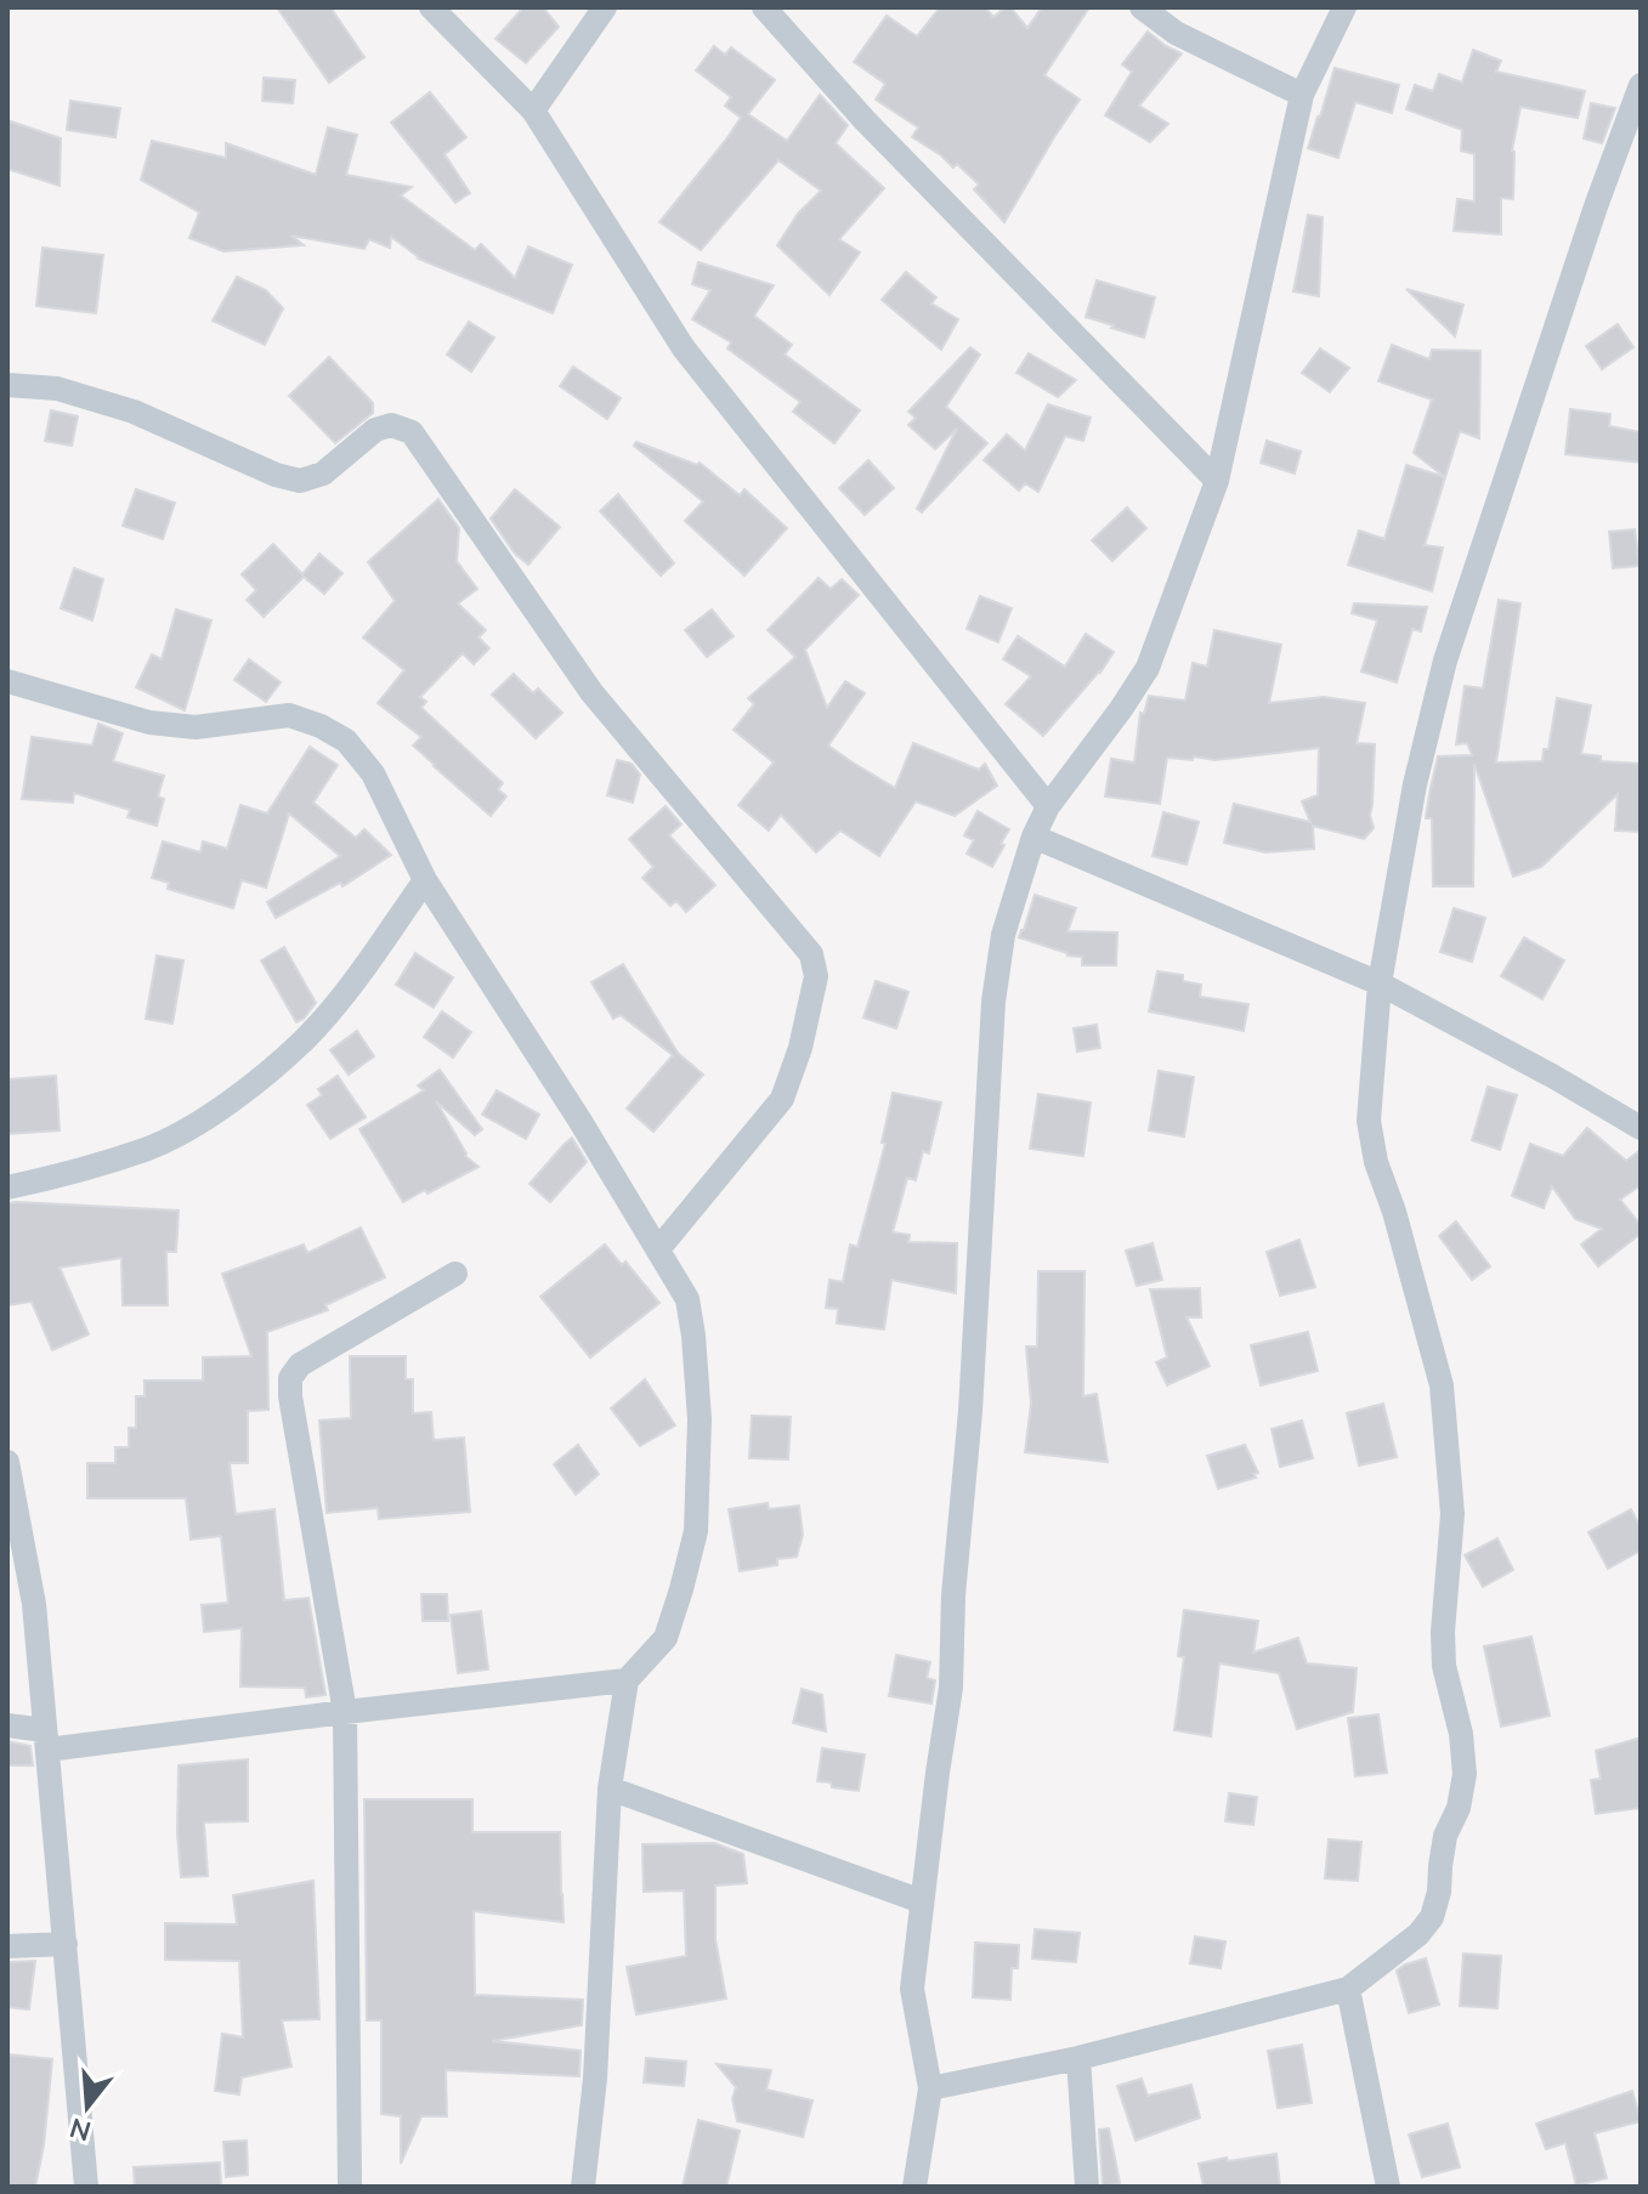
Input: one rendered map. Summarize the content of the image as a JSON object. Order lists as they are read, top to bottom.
{
  "north": "bottom"
}
